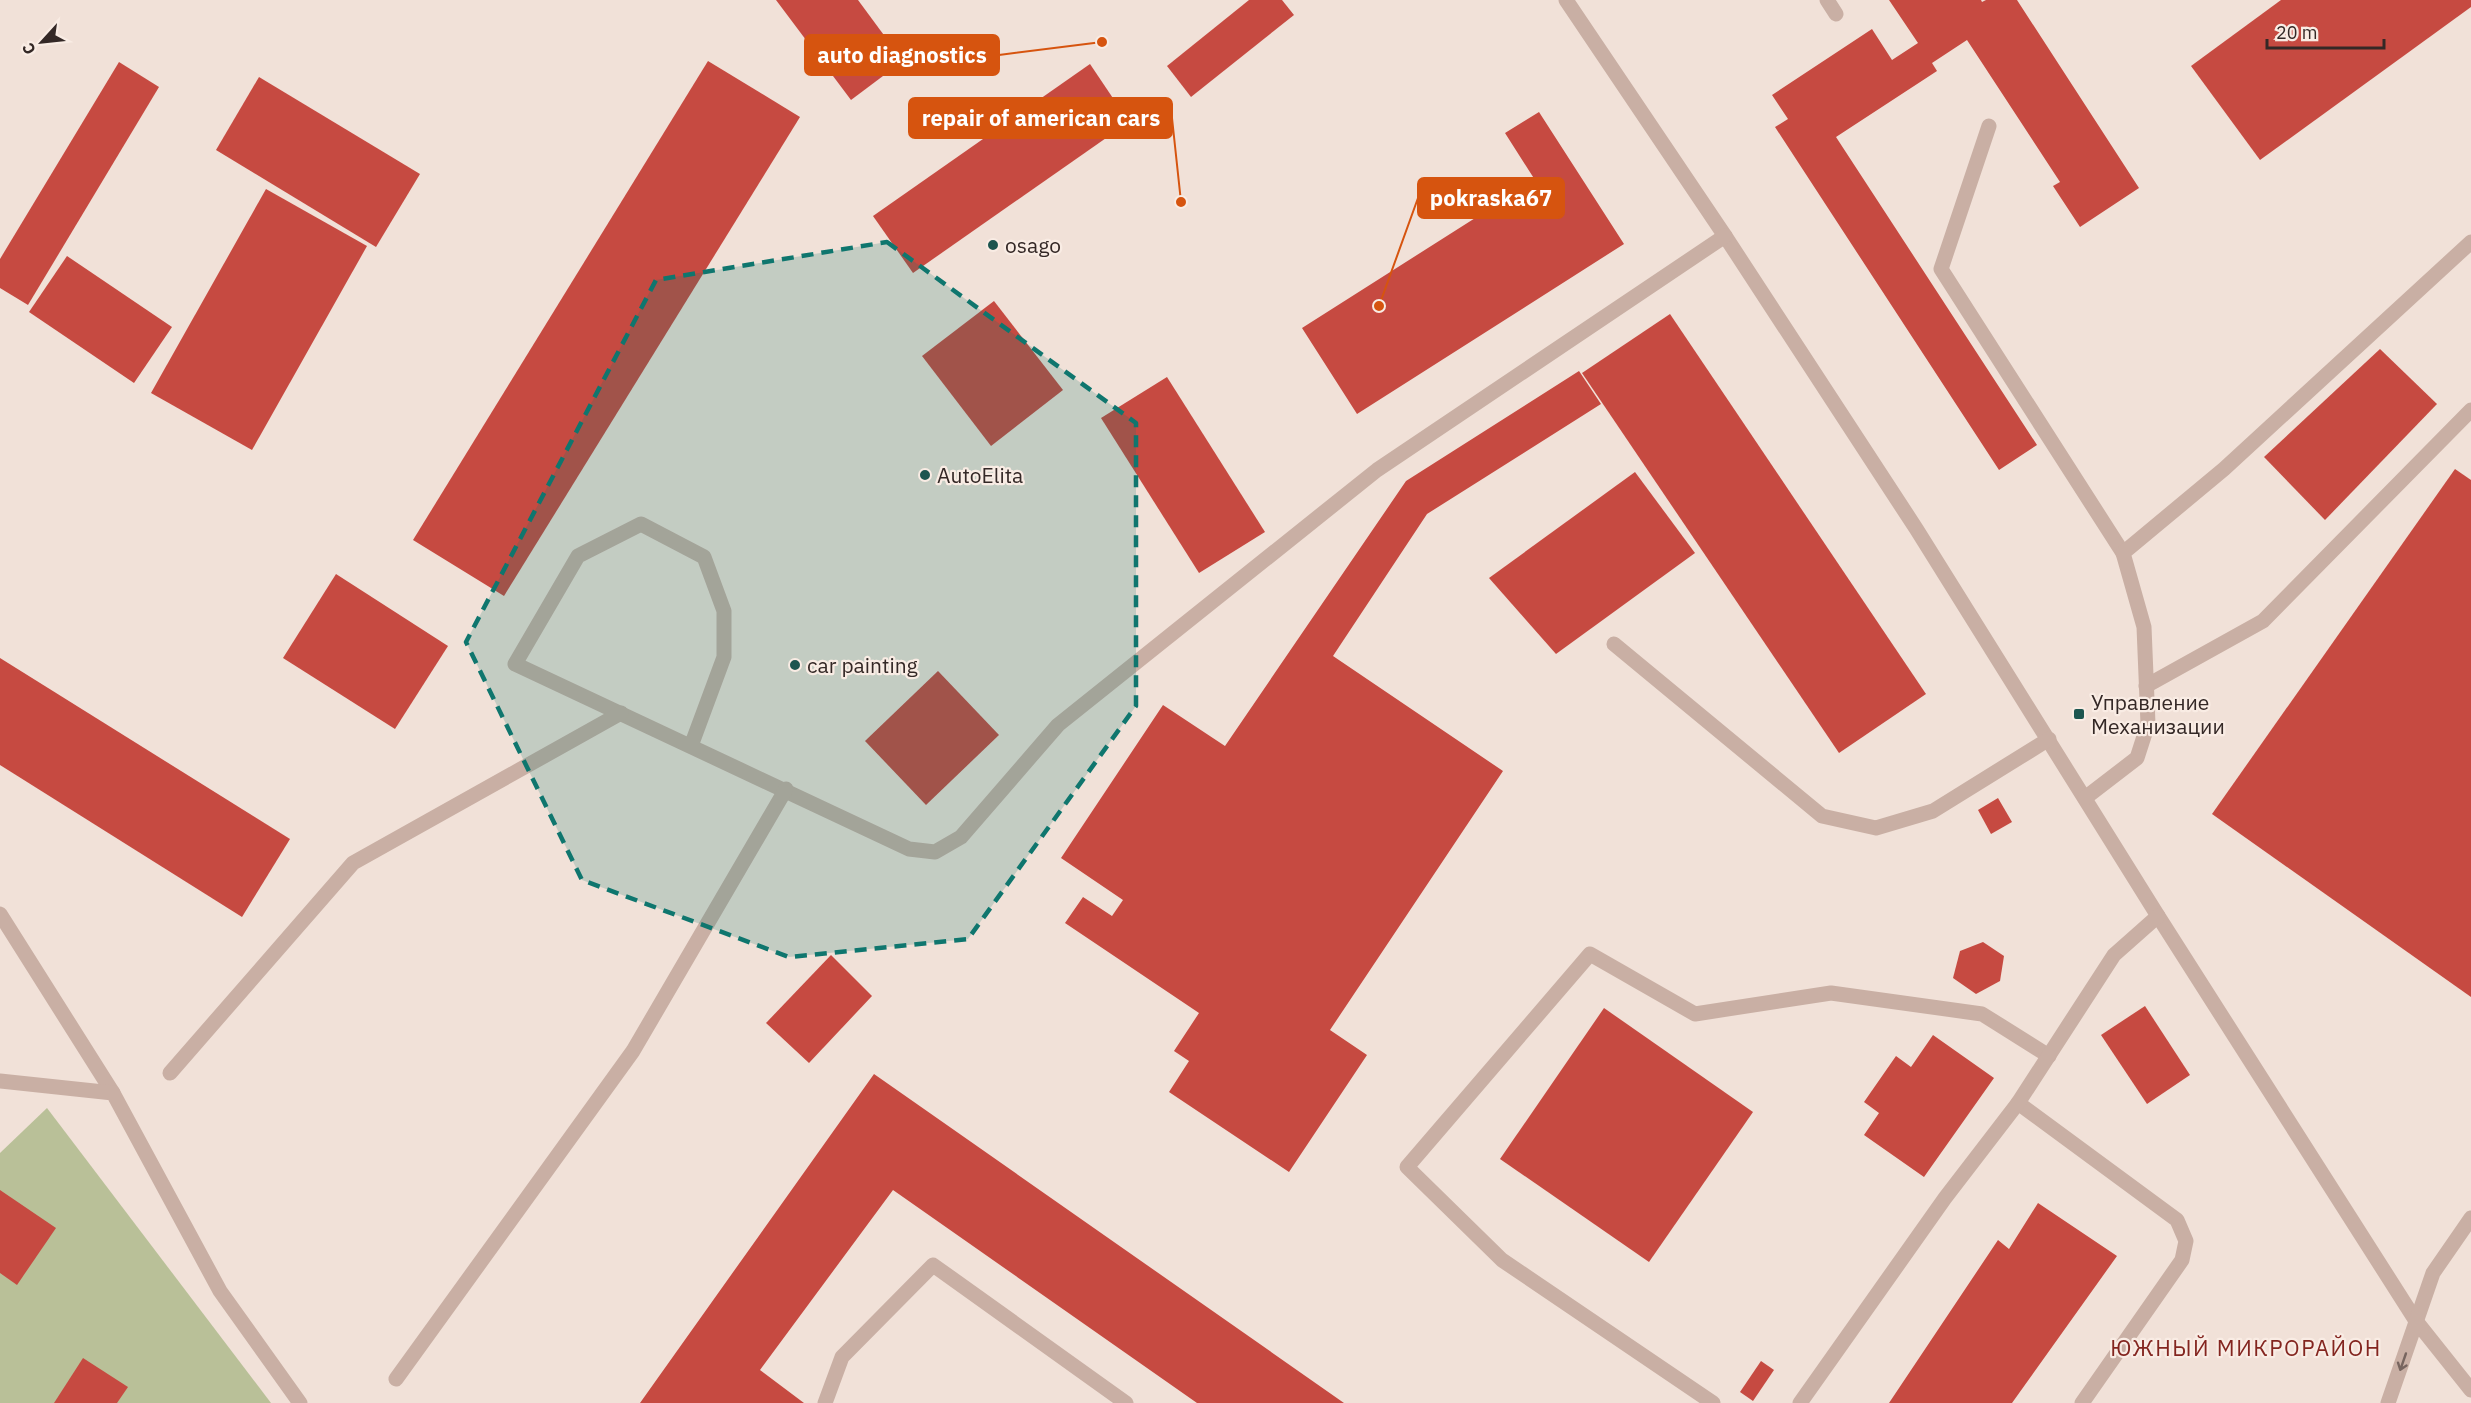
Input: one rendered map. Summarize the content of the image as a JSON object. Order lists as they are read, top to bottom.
{
  "districts": ["ЮЖНЫЙ МИКРОРАЙОН"],
  "places": {
    "other": [
      "auto diagnostics",
      "repair of american cars",
      "osago",
      "pokraska67",
      "AutoElita",
      "car painting"
    ],
    "transit": ["Управление Механизации"]
  },
  "scale_bar": "20 m",
  "north": "bottom left"
}
